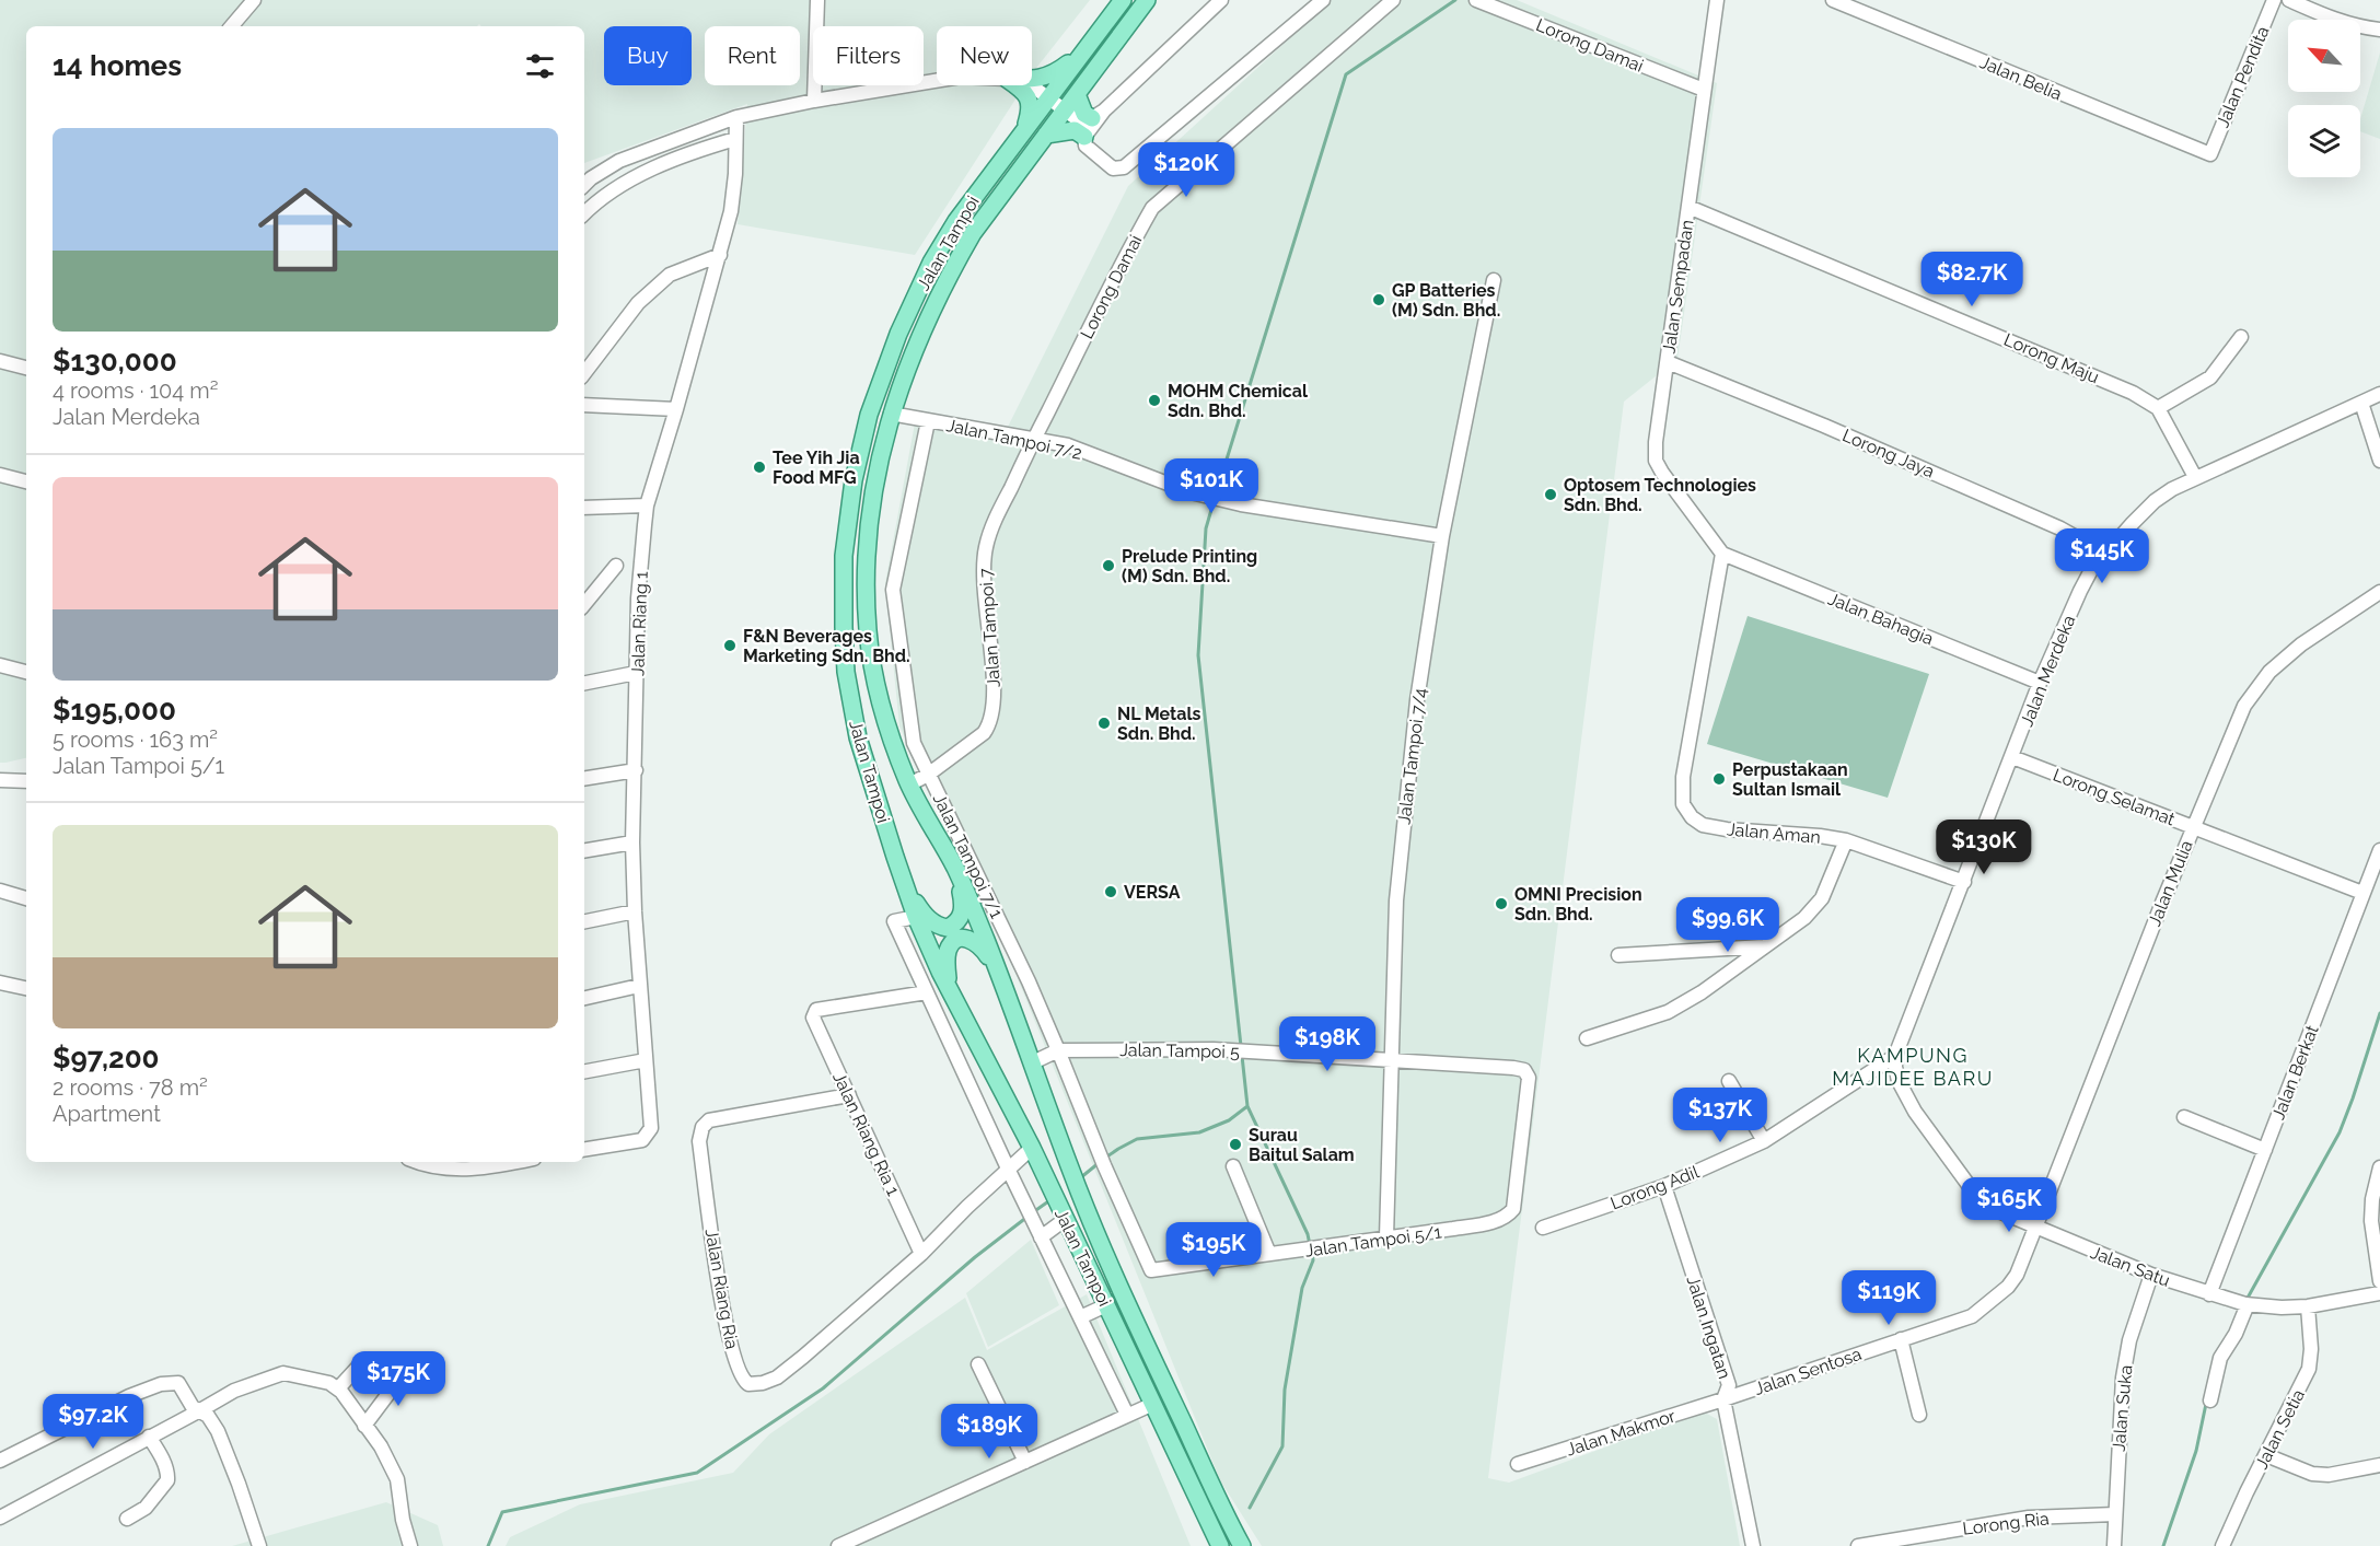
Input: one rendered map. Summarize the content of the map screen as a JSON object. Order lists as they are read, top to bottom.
{
  "streets": {
    "main road": ["Jalan Tampoi"],
    "street": [
      "Lorong Damai",
      "Jalan Pendita",
      "Jalan Belia",
      "Jalan Sempadan",
      "Lorong Maju",
      "Jalan Tampoi 7/2",
      "Lorong Jaya",
      "Jalan Bahagia",
      "Jalan Riang 1",
      "Jalan Tampoi 7",
      "Jalan Merdeka",
      "Jalan Tampoi 7/4",
      "Lorong Selamat",
      "Jalan Aman",
      "Jalan Tampoi 7/1",
      "Jalan Mulia",
      "Jalan Tampoi 5",
      "Jalan Berkat",
      "Jalan Riang Ria 1",
      "Lorong Adil",
      "Jalan Tampoi 5/1",
      "Jalan Satu",
      "Jalan Riang Ria",
      "Jalan Ingatan",
      "Jalan Sentosa",
      "Jalan Suka",
      "Jalan Setia",
      "Jalan Makmor",
      "Lorong Ria"
    ]
  },
  "crossings": [
    ["Lorong Damai", "Jalan Sempadan"],
    ["Lorong Damai", "Jalan Tampoi 7/2"],
    ["Lorong Damai", "Jalan Tampoi 7"],
    ["Jalan Pendita", "Jalan Belia"],
    ["Jalan Tampoi", "Jalan Tampoi 7/2"],
    ["Jalan Tampoi", "Jalan Tampoi 7"],
    ["Jalan Tampoi", "Jalan Tampoi 5"],
    ["Jalan Tampoi", "Jalan Riang Ria"],
    ["Jalan Sempadan", "Lorong Maju"],
    ["Jalan Sempadan", "Lorong Jaya"],
    ["Jalan Sempadan", "Jalan Bahagia"],
    ["Jalan Sempadan", "Jalan Aman"],
    ["Lorong Maju", "Jalan Merdeka"],
    ["Jalan Tampoi 7/2", "Jalan Tampoi 7"],
    ["Jalan Tampoi 7/2", "Jalan Tampoi 7/4"],
    ["Jalan Tampoi 7/2", "Jalan Tampoi 7/1"],
    ["Lorong Jaya", "Jalan Merdeka"],
    ["Jalan Bahagia", "Jalan Merdeka"],
    ["Jalan Bahagia", "Jalan Aman"],
    ["Jalan Tampoi 7", "Jalan Tampoi 7/1"],
    ["Jalan Merdeka", "Lorong Selamat"],
    ["Jalan Merdeka", "Jalan Aman"],
    ["Jalan Merdeka", "Lorong Adil"],
    ["Jalan Merdeka", "Jalan Satu"],
    ["Jalan Tampoi 7/4", "Jalan Tampoi 5"],
    ["Jalan Tampoi 7/4", "Jalan Tampoi 5/1"],
    ["Lorong Selamat", "Jalan Mulia"],
    ["Lorong Selamat", "Jalan Berkat"],
    ["Jalan Tampoi 7/1", "Jalan Tampoi 5"],
    ["Jalan Tampoi 7/1", "Jalan Tampoi 5/1"],
    ["Jalan Mulia", "Jalan Satu"],
    ["Jalan Mulia", "Jalan Sentosa"],
    ["Jalan Tampoi 5", "Jalan Tampoi 5/1"],
    ["Jalan Berkat", "Jalan Satu"],
    ["Jalan Riang Ria 1", "Jalan Riang Ria"],
    ["Lorong Adil", "Jalan Satu"],
    ["Lorong Adil", "Jalan Ingatan"],
    ["Jalan Satu", "Jalan Sentosa"],
    ["Jalan Satu", "Jalan Suka"],
    ["Jalan Satu", "Jalan Setia"],
    ["Jalan Ingatan", "Jalan Sentosa"],
    ["Jalan Ingatan", "Jalan Makmor"],
    ["Jalan Sentosa", "Jalan Makmor"],
    ["Jalan Suka", "Lorong Ria"]
  ],
  "districts": ["KAMPUNG MAJIDEE BARU"],
  "places": [
    "GP Batteries (M) Sdn. Bhd.",
    "MOHM Chemical Sdn. Bhd.",
    "Tee Yih Jia Food MFG",
    "Optosem Technologies Sdn. Bhd.",
    "Prelude Printing (M) Sdn. Bhd.",
    "F&N Beverages Marketing Sdn. Bhd.",
    "NL Metals Sdn. Bhd.",
    "Perpustakaan Sultan Ismail",
    "VERSA",
    "OMNI Precision Sdn. Bhd.",
    "Surau Baitul Salam"
  ],
  "north": "top left",
  "page": {
    "chip": [
      "Buy",
      "Rent",
      "Filters",
      "New"
    ],
    "heading": "14 homes",
    "list": [
      {
        "name": "$130,000",
        "note": "4 rooms · 104 m² · Jalan Merdeka"
      },
      {
        "name": "$195,000",
        "note": "5 rooms · 163 m² · Jalan Tampoi 5/1"
      },
      {
        "name": "$97,200",
        "note": "2 rooms · 78 m² · Apartment"
      }
    ],
    "price": [
      "$120K",
      "$82.7K",
      "$101K",
      "$145K",
      "$130K",
      "$99.6K",
      "$198K",
      "$137K",
      "$165K",
      "$195K",
      "$119K",
      "$175K",
      "$97.2K",
      "$189K"
    ]
  }
}
